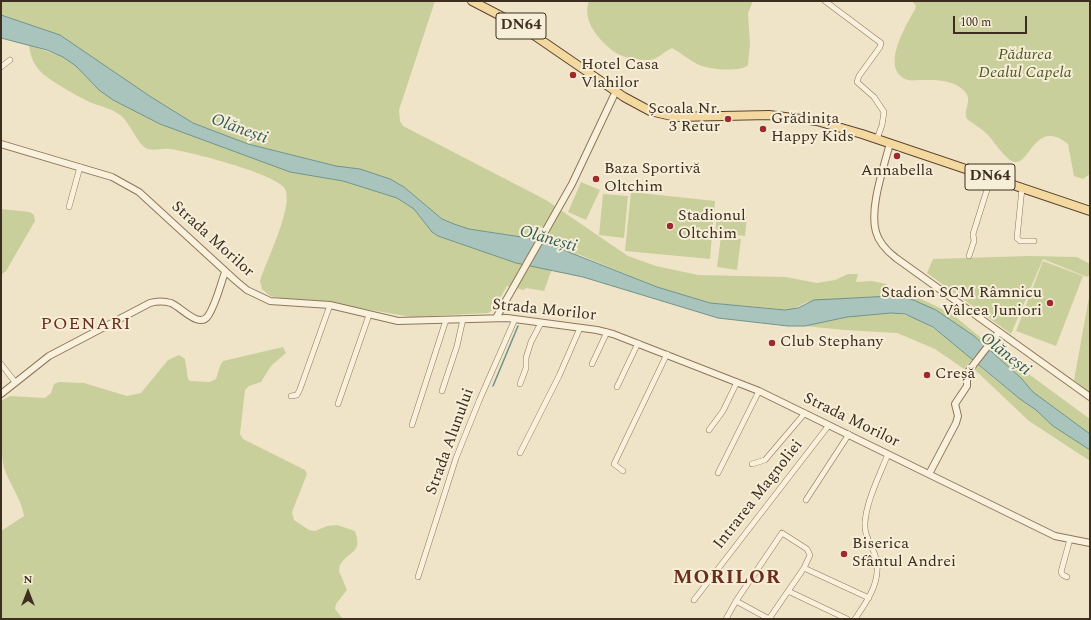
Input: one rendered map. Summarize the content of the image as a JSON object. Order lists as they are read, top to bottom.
{
  "streets": {
    "main road": ["DN64"],
    "street": ["Strada Morilor", "Strada Alunului", "Intrarea Magnoliei"]
  },
  "crossings": [
    ["Strada Morilor", "Strada Alunului"],
    ["Strada Morilor", "Intrarea Magnoliei"]
  ],
  "districts": ["POENARI", "MORILOR"],
  "water": ["Olănești"],
  "parks": ["Pădurea Dealul Capela"],
  "places": [
    "Hotel Casa Vlahilor",
    "Școala Nr. 3 Retur",
    "Grădinița Happy Kids",
    "Annabella",
    "Baza Sportivă Oltchim",
    "Stadionul Oltchim",
    "Stadion SCM Râmnicu Vâlcea Juniori",
    "Club Stephany",
    "Creșă",
    "Biserica Sfântul Andrei"
  ],
  "scale_bar": "100 m",
  "north": "top"
}
